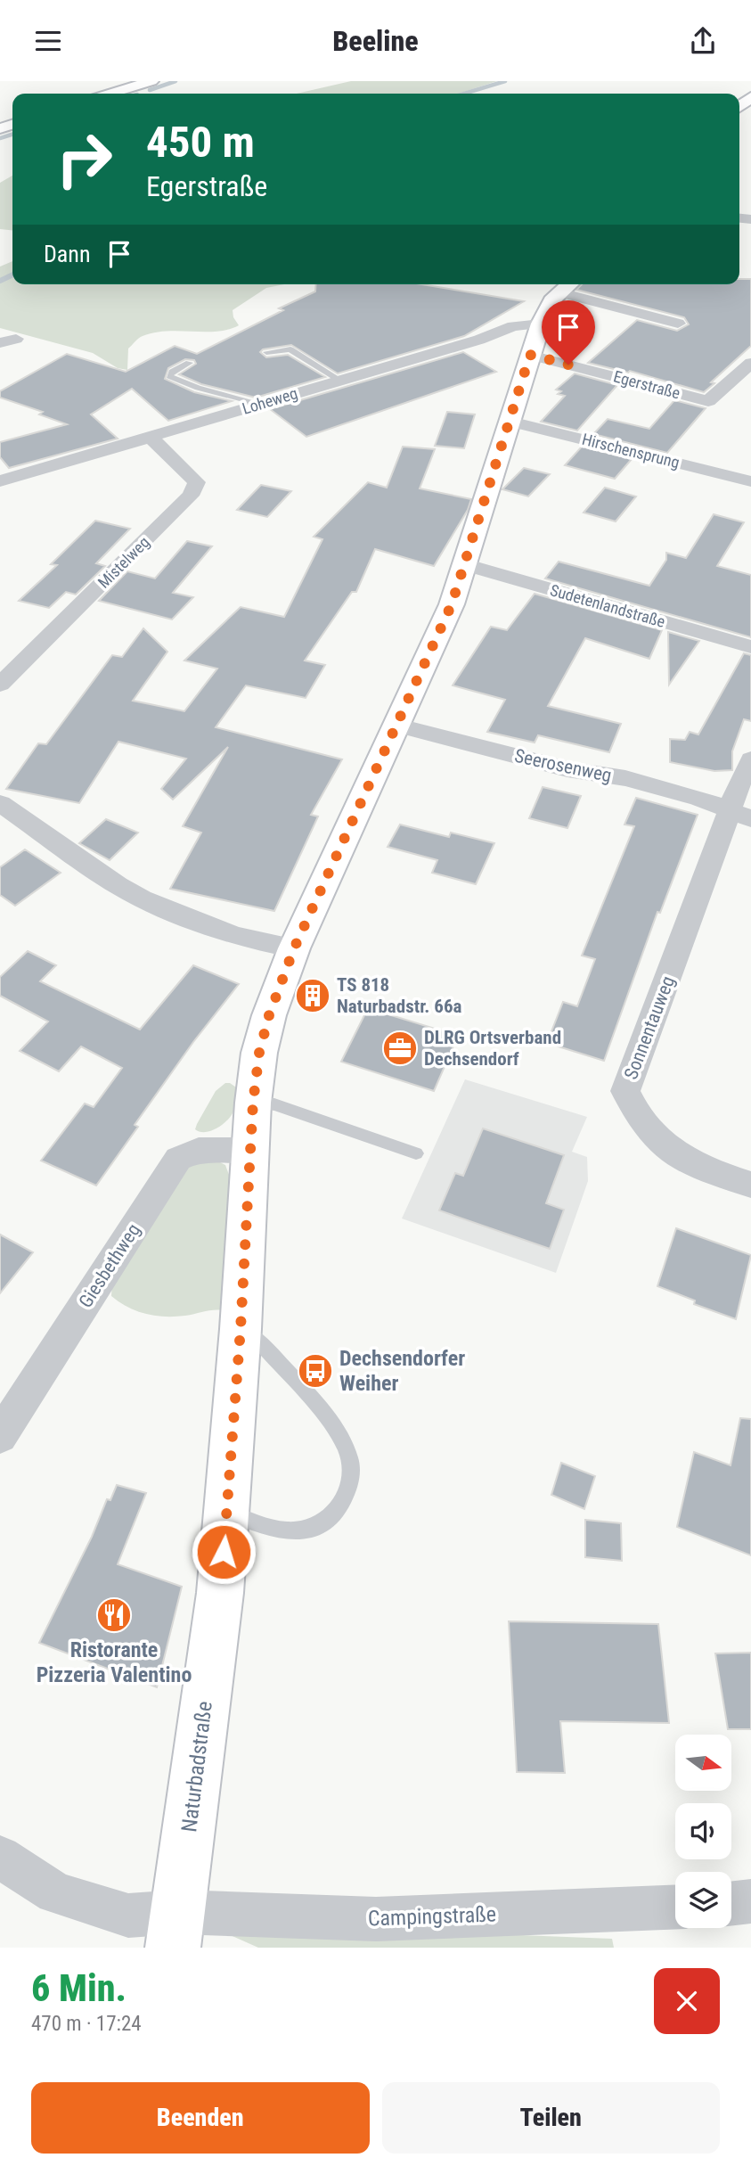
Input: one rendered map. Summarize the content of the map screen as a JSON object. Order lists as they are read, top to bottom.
{
  "streets": {
    "street": [
      "Egerstraße",
      "Loheweg",
      "Hirschensprung",
      "Mistelweg",
      "Sudetenlandstraße",
      "Seerosenweg",
      "Sonnentauweg",
      "Giesbethweg",
      "Naturbadstraße",
      "Campingstraße"
    ]
  },
  "crossings": [
    ["Egerstraße", "Naturbadstraße"],
    ["Loheweg", "Mistelweg"],
    ["Loheweg", "Naturbadstraße"],
    ["Hirschensprung", "Naturbadstraße"],
    ["Sudetenlandstraße", "Naturbadstraße"],
    ["Seerosenweg", "Sonnentauweg"],
    ["Seerosenweg", "Naturbadstraße"],
    ["Giesbethweg", "Naturbadstraße"],
    ["Naturbadstraße", "Campingstraße"]
  ],
  "places": {
    "building": ["TS 818 Naturbadstr. 66a"],
    "office": ["DLRG Ortsverband Dechsendorf"],
    "bus stop": ["Dechsendorfer Weiher"],
    "restaurant": ["Ristorante Pizzeria Valentino"]
  },
  "north": "right",
  "page": {
    "header": "Beeline",
    "turn": ["450 m", "Egerstraße"],
    "then": "Dann",
    "heading": ["6 Min.", "470 m · 17:24"],
    "buttons": ["Beenden", "Teilen"]
  }
}
